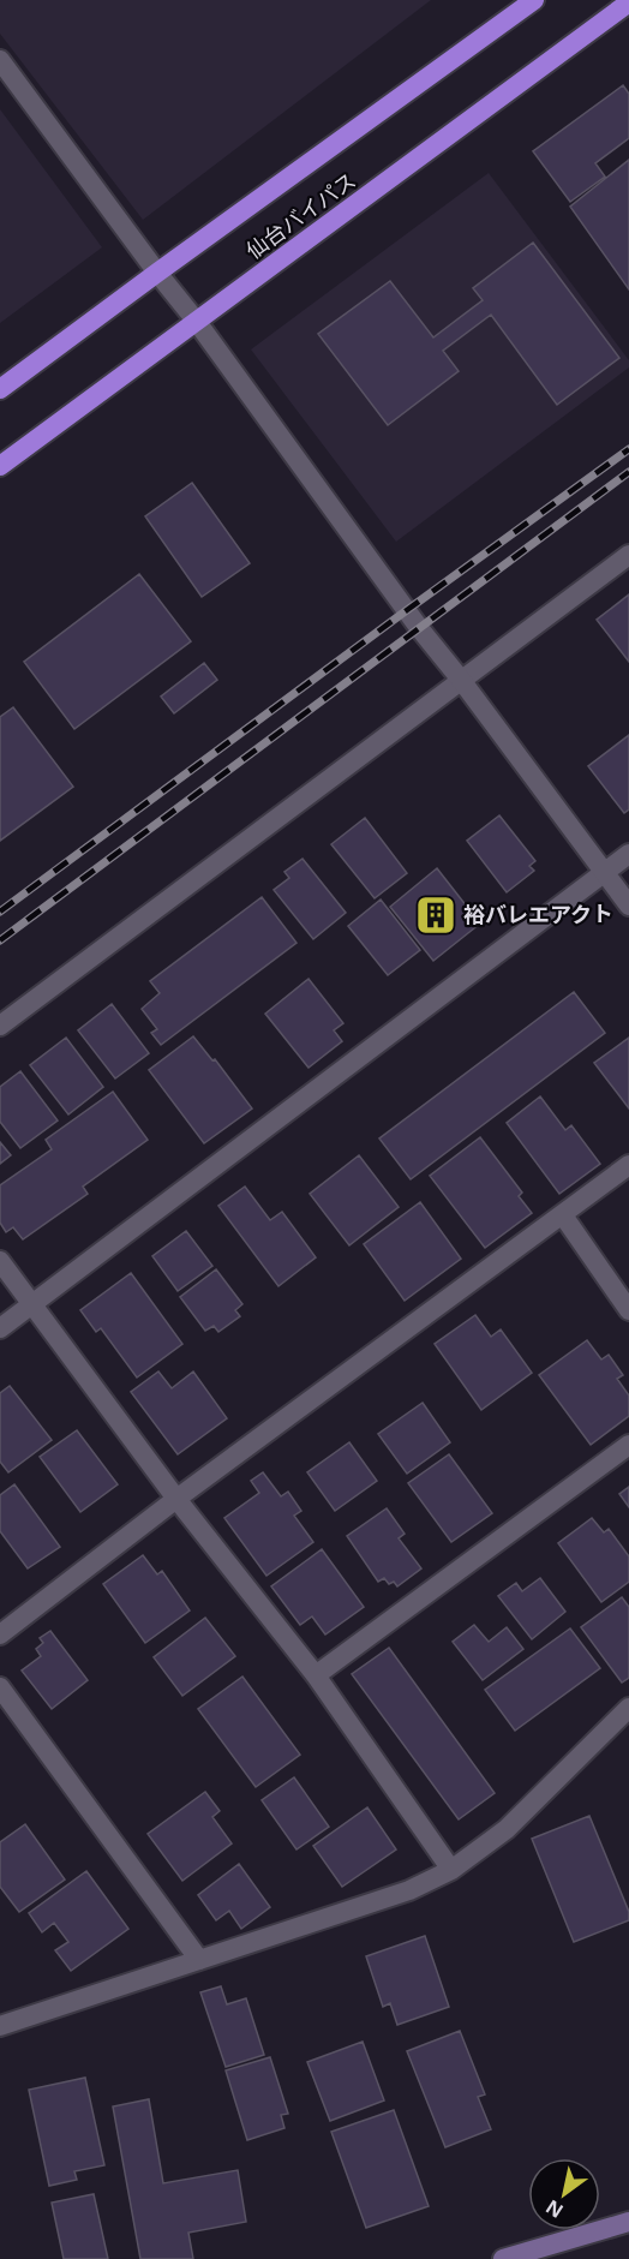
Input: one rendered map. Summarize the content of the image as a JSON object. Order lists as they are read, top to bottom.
{
  "streets": {
    "highway": ["仙台バイパス"]
  },
  "places": {
    "building": ["裕バレエアクト"]
  },
  "north": "bottom left"
}
